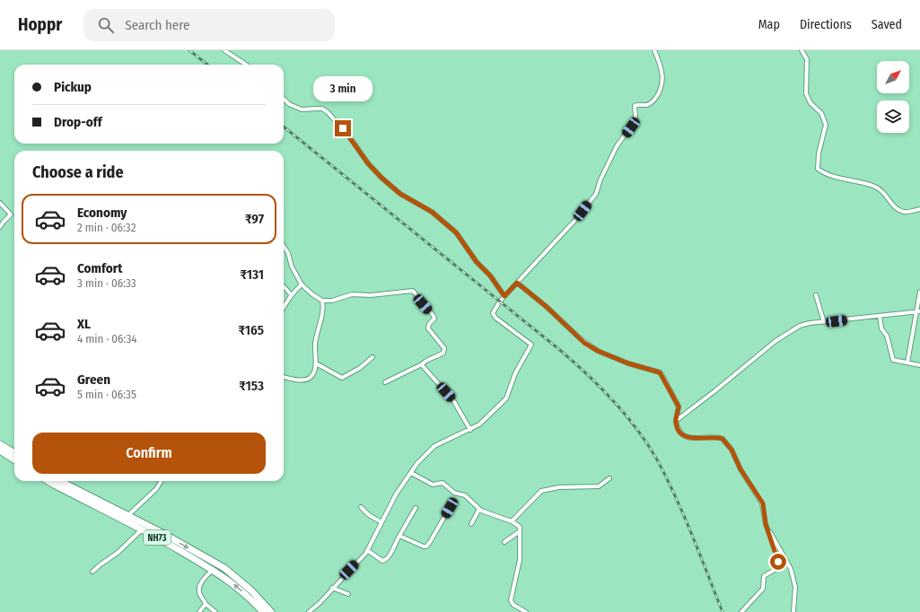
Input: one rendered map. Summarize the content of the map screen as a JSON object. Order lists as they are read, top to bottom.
{
  "streets": {
    "highway": ["NH73"]
  },
  "north": "top right",
  "page": {
    "header": "Hoppr",
    "search": "Search here",
    "nav": ["Map", "Directions", "Saved"],
    "banner": ["Pickup", "Drop-off"],
    "bubble": "3 min",
    "heading": "Choose a ride",
    "list": [
      {
        "name": "Economy",
        "note": "2 min · 06:32",
        "value": "₹97"
      },
      {
        "name": "Comfort",
        "note": "3 min · 06:33",
        "value": "₹131"
      },
      {
        "name": "XL",
        "note": "4 min · 06:34",
        "value": "₹165"
      },
      {
        "name": "Green",
        "note": "5 min · 06:35",
        "value": "₹153"
      }
    ],
    "buttons": "Confirm"
  }
}
